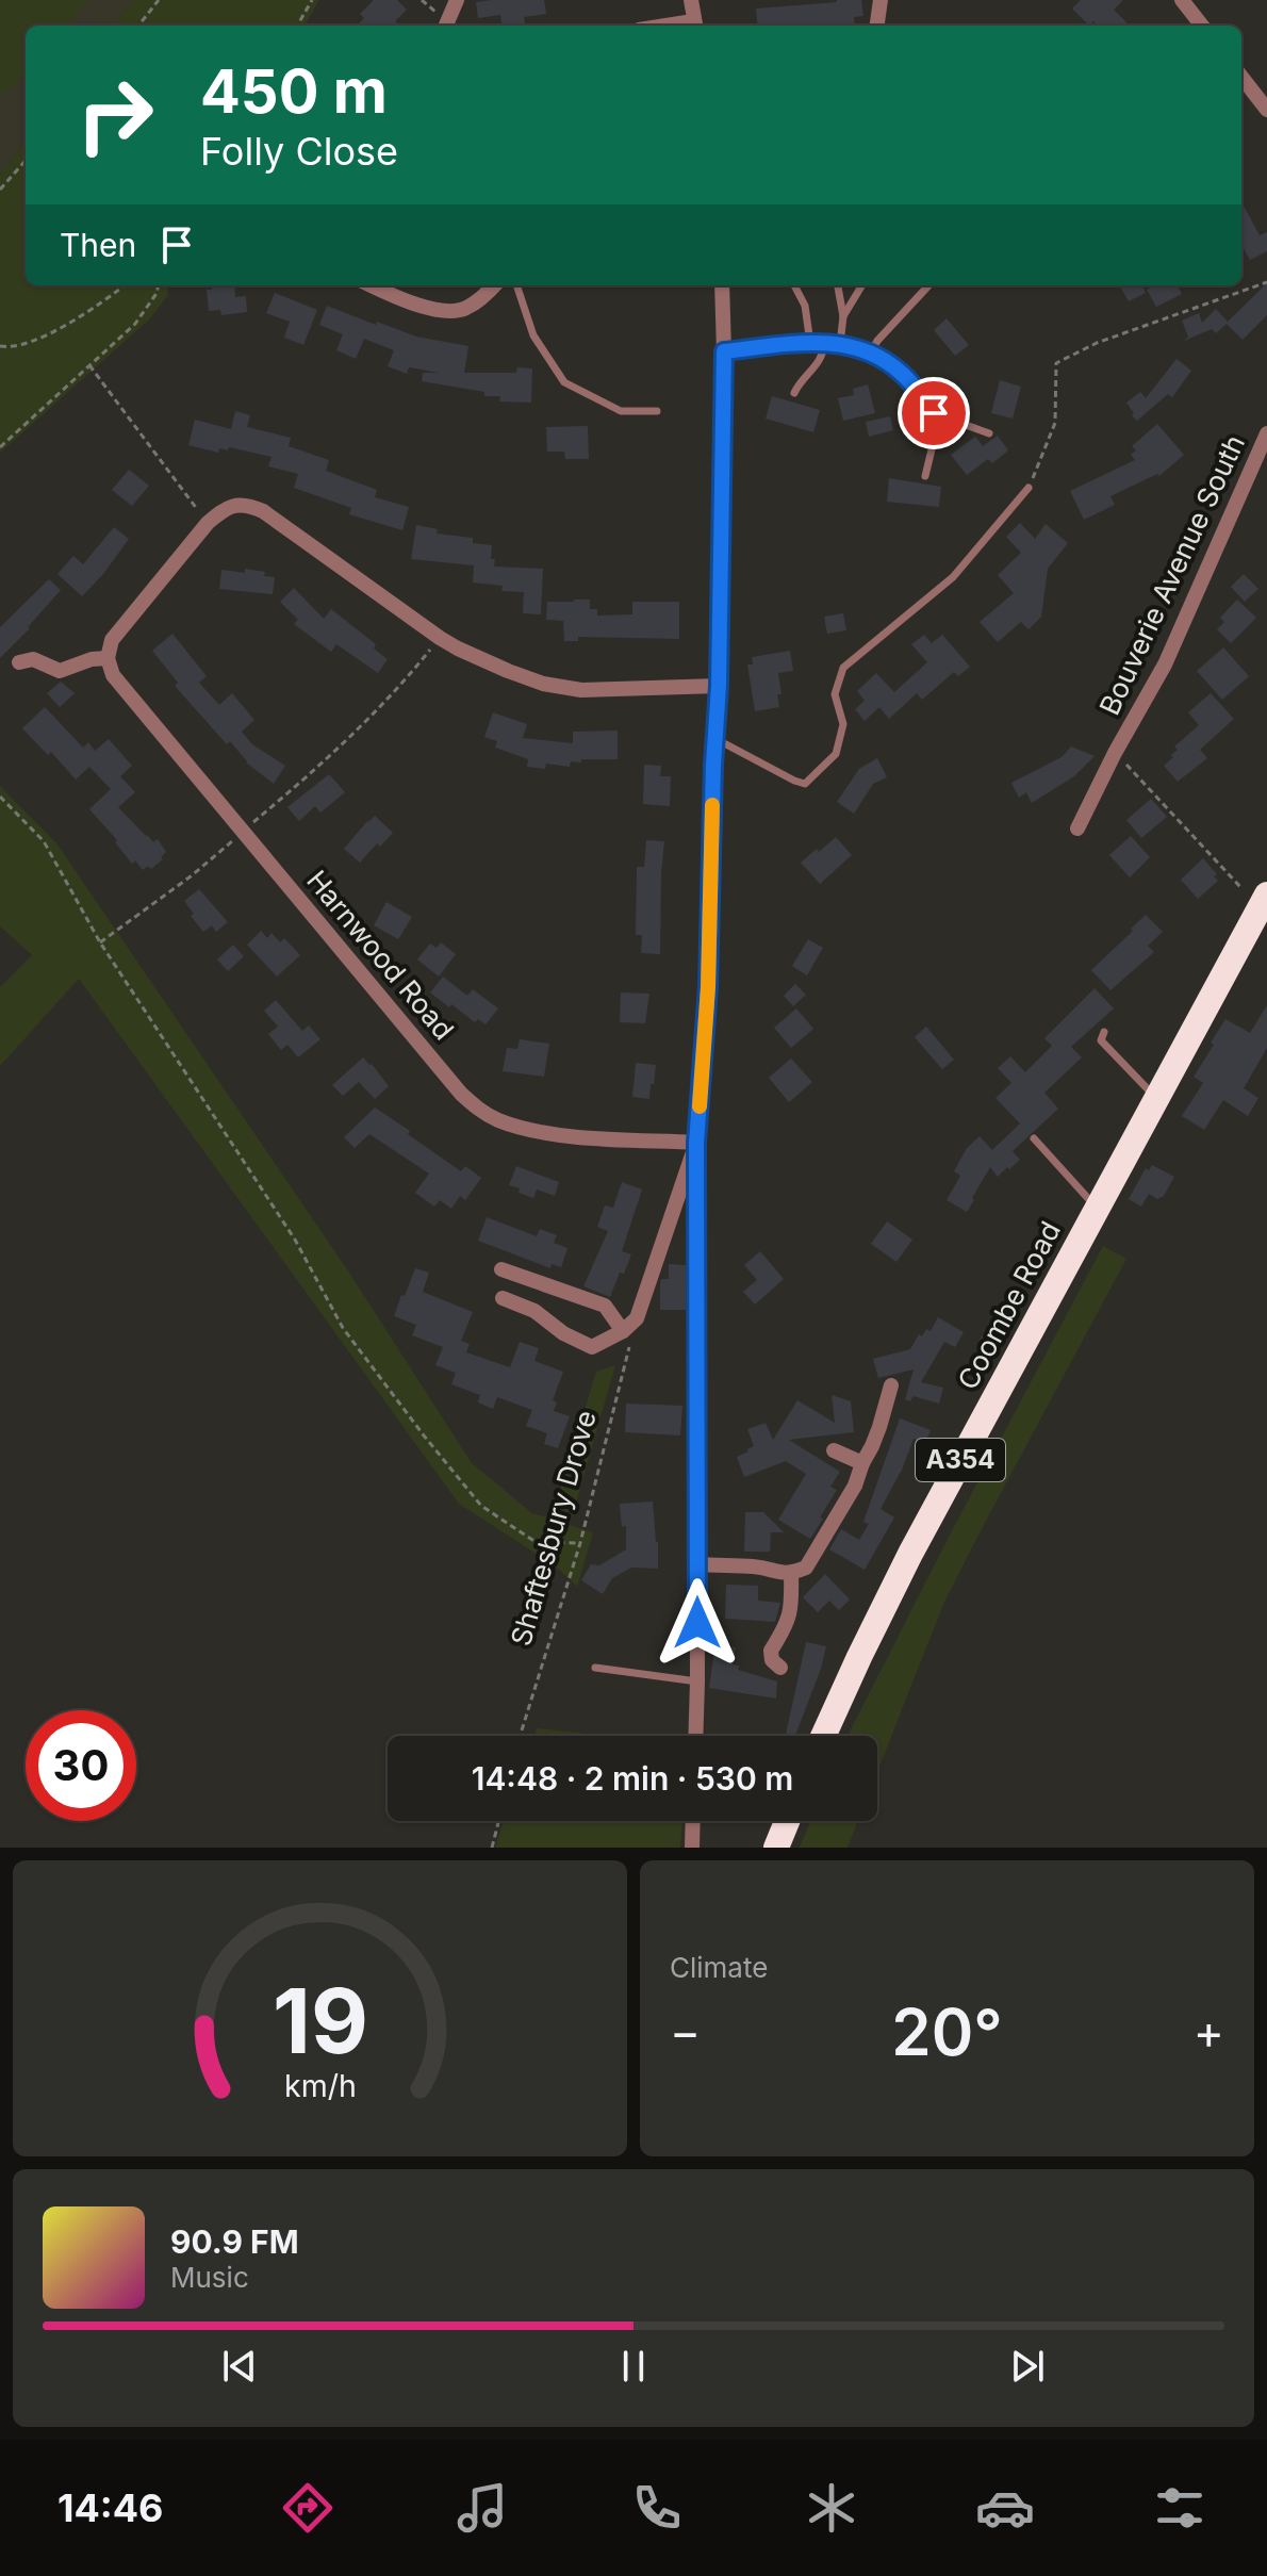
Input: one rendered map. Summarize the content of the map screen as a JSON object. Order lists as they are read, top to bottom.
{
  "streets": {
    "highway": ["Coombe Road", "A354"],
    "street": ["Bouverie Avenue South", "Harnwood Road"],
    "path": ["Shaftesbury Drove"]
  },
  "page": {
    "turn": ["450 m", "Folly Close"],
    "then": "Then",
    "limit": "30",
    "trip": "14:48 · 2 min · 530 m",
    "tile": "Climate",
    "heat": ["−", "20°", "+"],
    "song": ["90.9 FM", "Music"],
    "tabs": "14:46",
    "gauge": ["19", "km/h"]
  }
}
